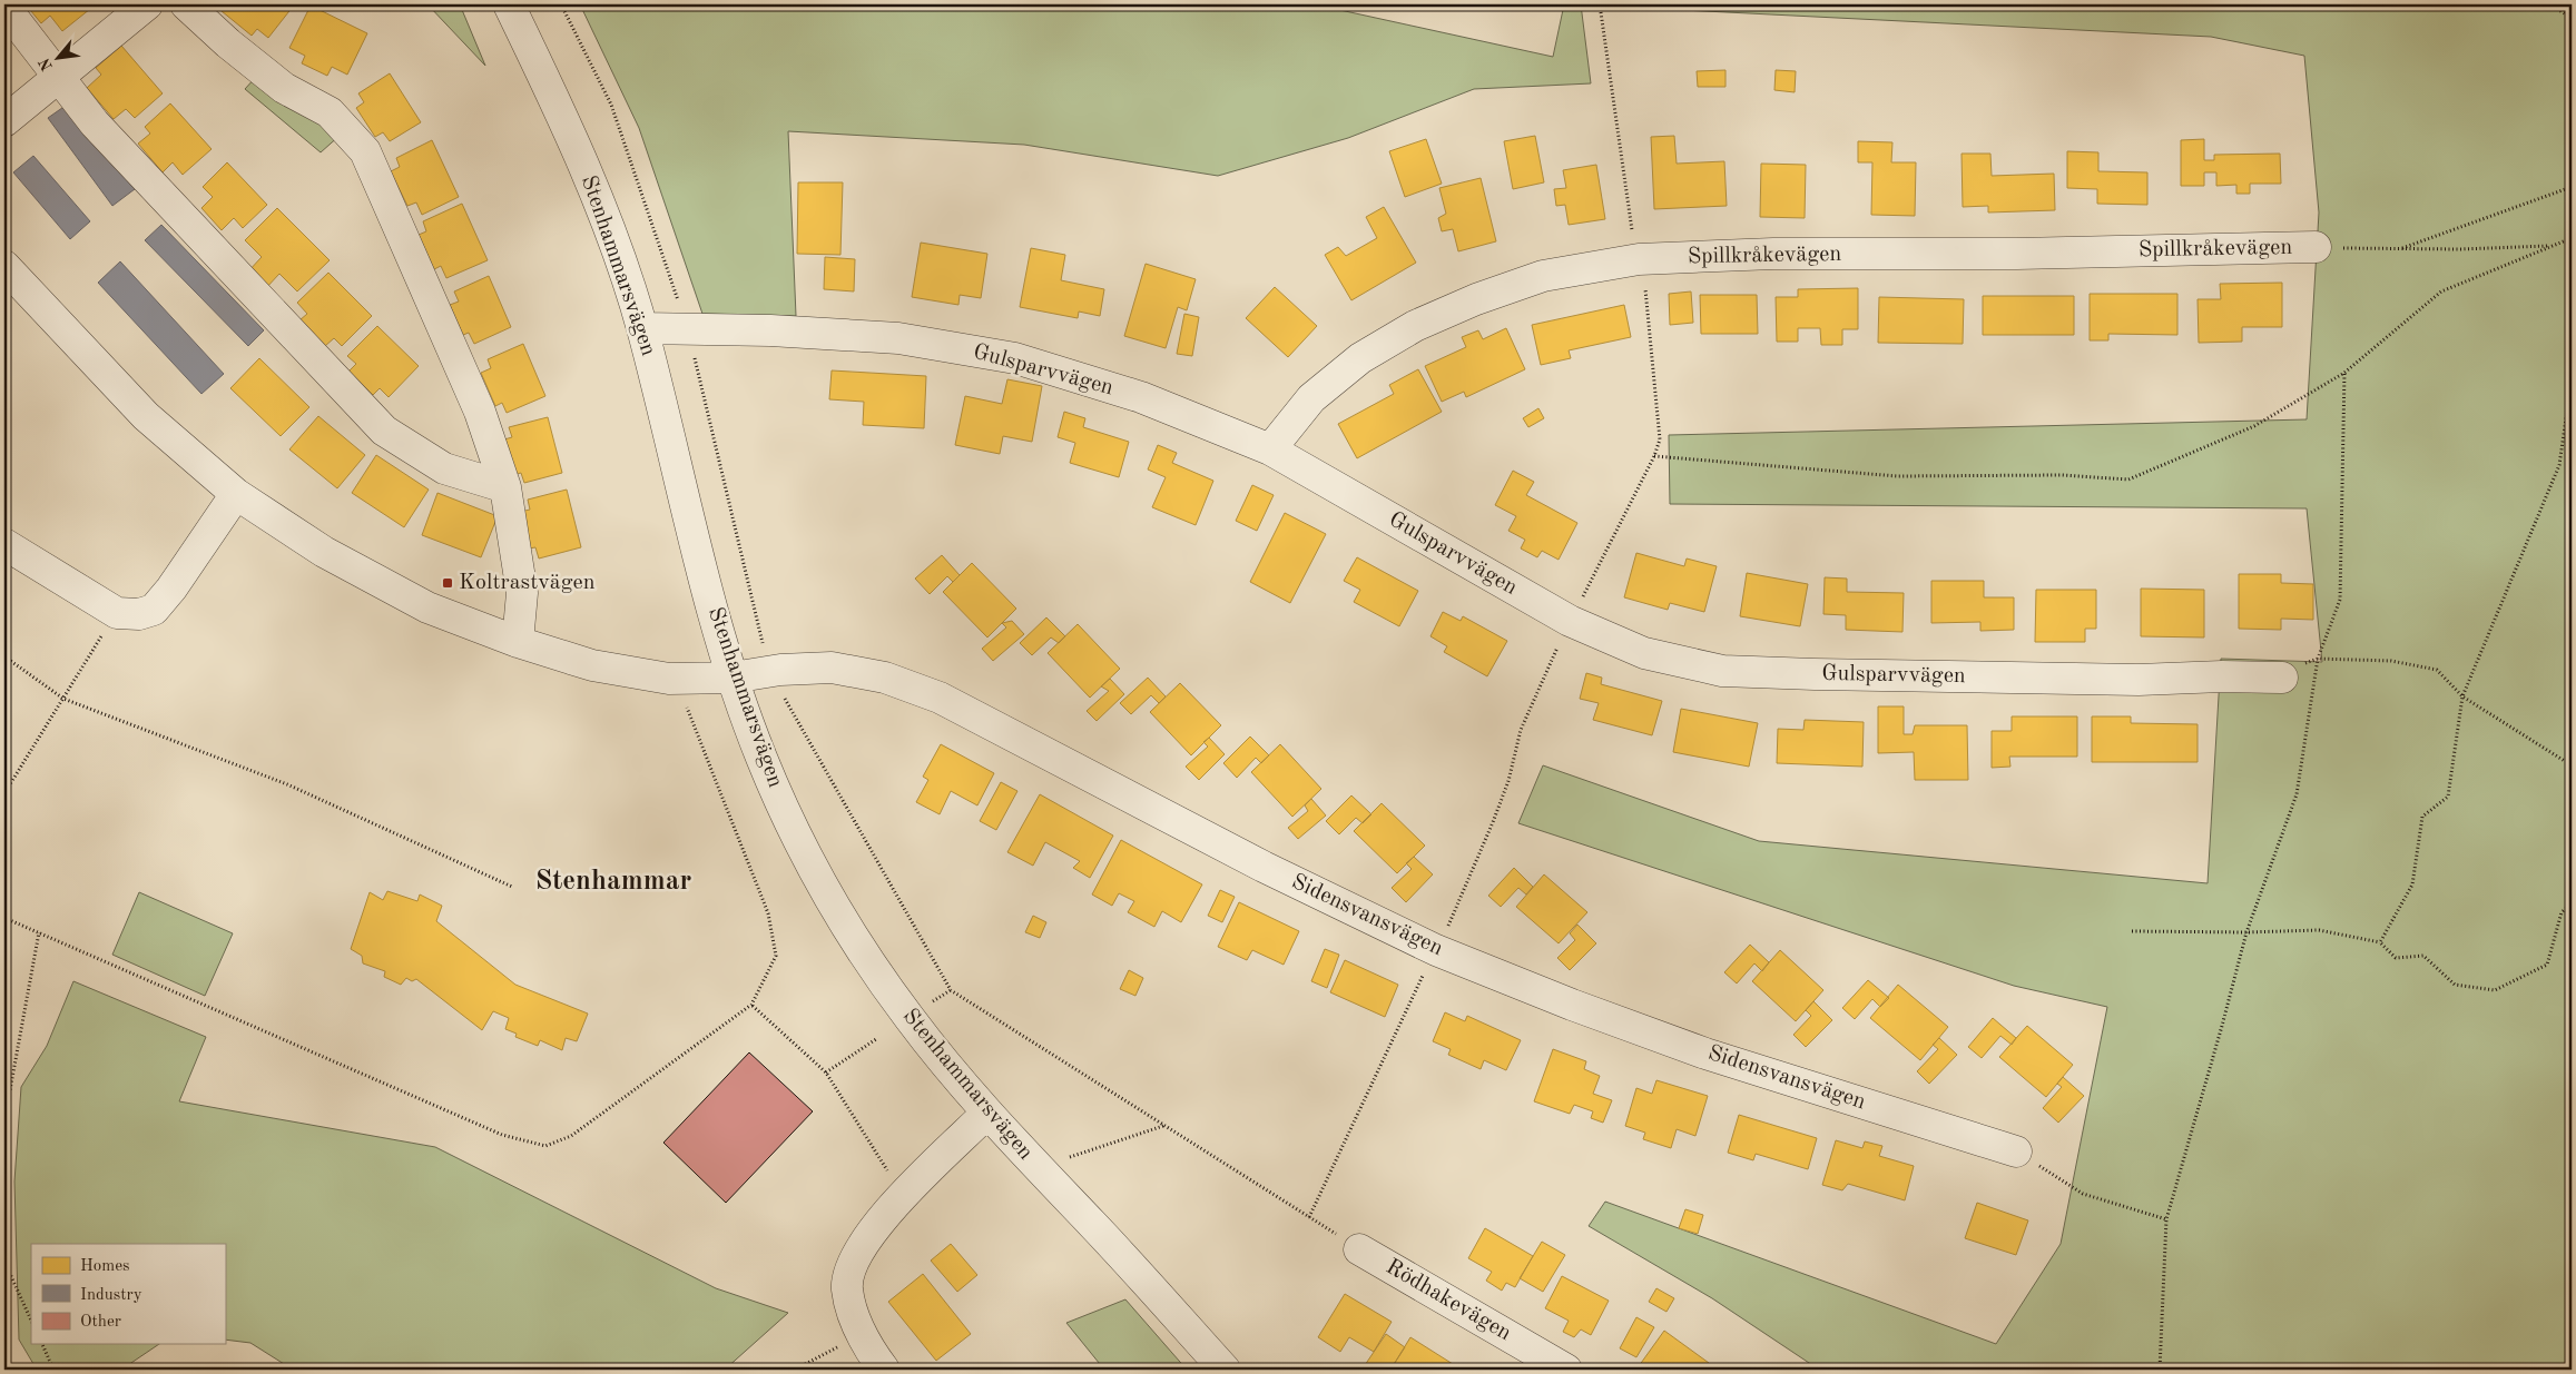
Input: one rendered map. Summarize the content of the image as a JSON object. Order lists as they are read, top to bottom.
{
  "streets": {
    "street": [
      "Spillkråkevägen",
      "Stenhammarsvägen",
      "Gulsparvvägen",
      "Sidensvansvägen",
      "Rödhakevägen"
    ]
  },
  "crossings": [
    ["Spillkråkevägen", "Gulsparvvägen"],
    ["Stenhammarsvägen", "Gulsparvvägen"],
    ["Stenhammarsvägen", "Sidensvansvägen"]
  ],
  "districts": ["Stenhammar"],
  "places": {
    "transit": ["Koltrastvägen"]
  },
  "legend": ["Homes", "Industry", "Other"],
  "north": "bottom left"
}
